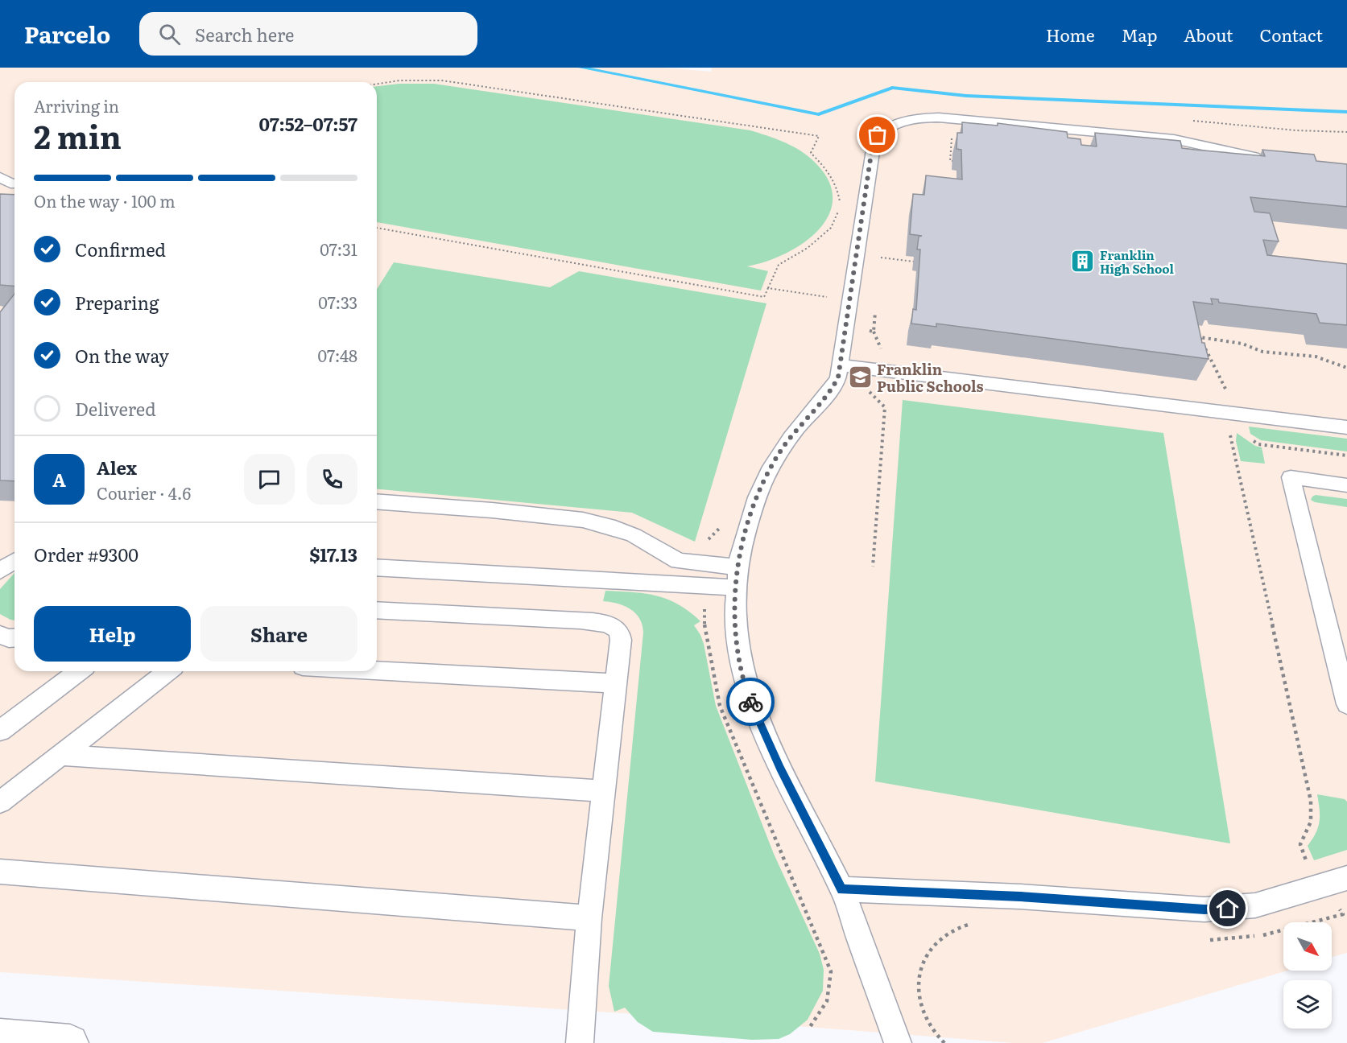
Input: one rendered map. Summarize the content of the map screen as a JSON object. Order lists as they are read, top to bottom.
{
  "places": {
    "building": ["Franklin High School"],
    "school or university": ["Franklin Public Schools"]
  },
  "north": "bottom right",
  "page": {
    "header": "Parcelo",
    "search": "Search here",
    "nav": [
      "Home",
      "Map",
      "About",
      "Contact"
    ],
    "heading": ["2 min", "Arriving in", "07:52–07:57"],
    "panel": [
      "Alex",
      "Courier · 4.6",
      "Order #9300",
      "$17.13"
    ],
    "bar": "On the way · 100 m",
    "list": [
      ["Confirmed", "07:31"],
      ["Preparing", "07:33"],
      ["On the way", "07:48"],
      "Delivered"
    ],
    "round": "A",
    "buttons": ["Help", "Share"]
  }
}
